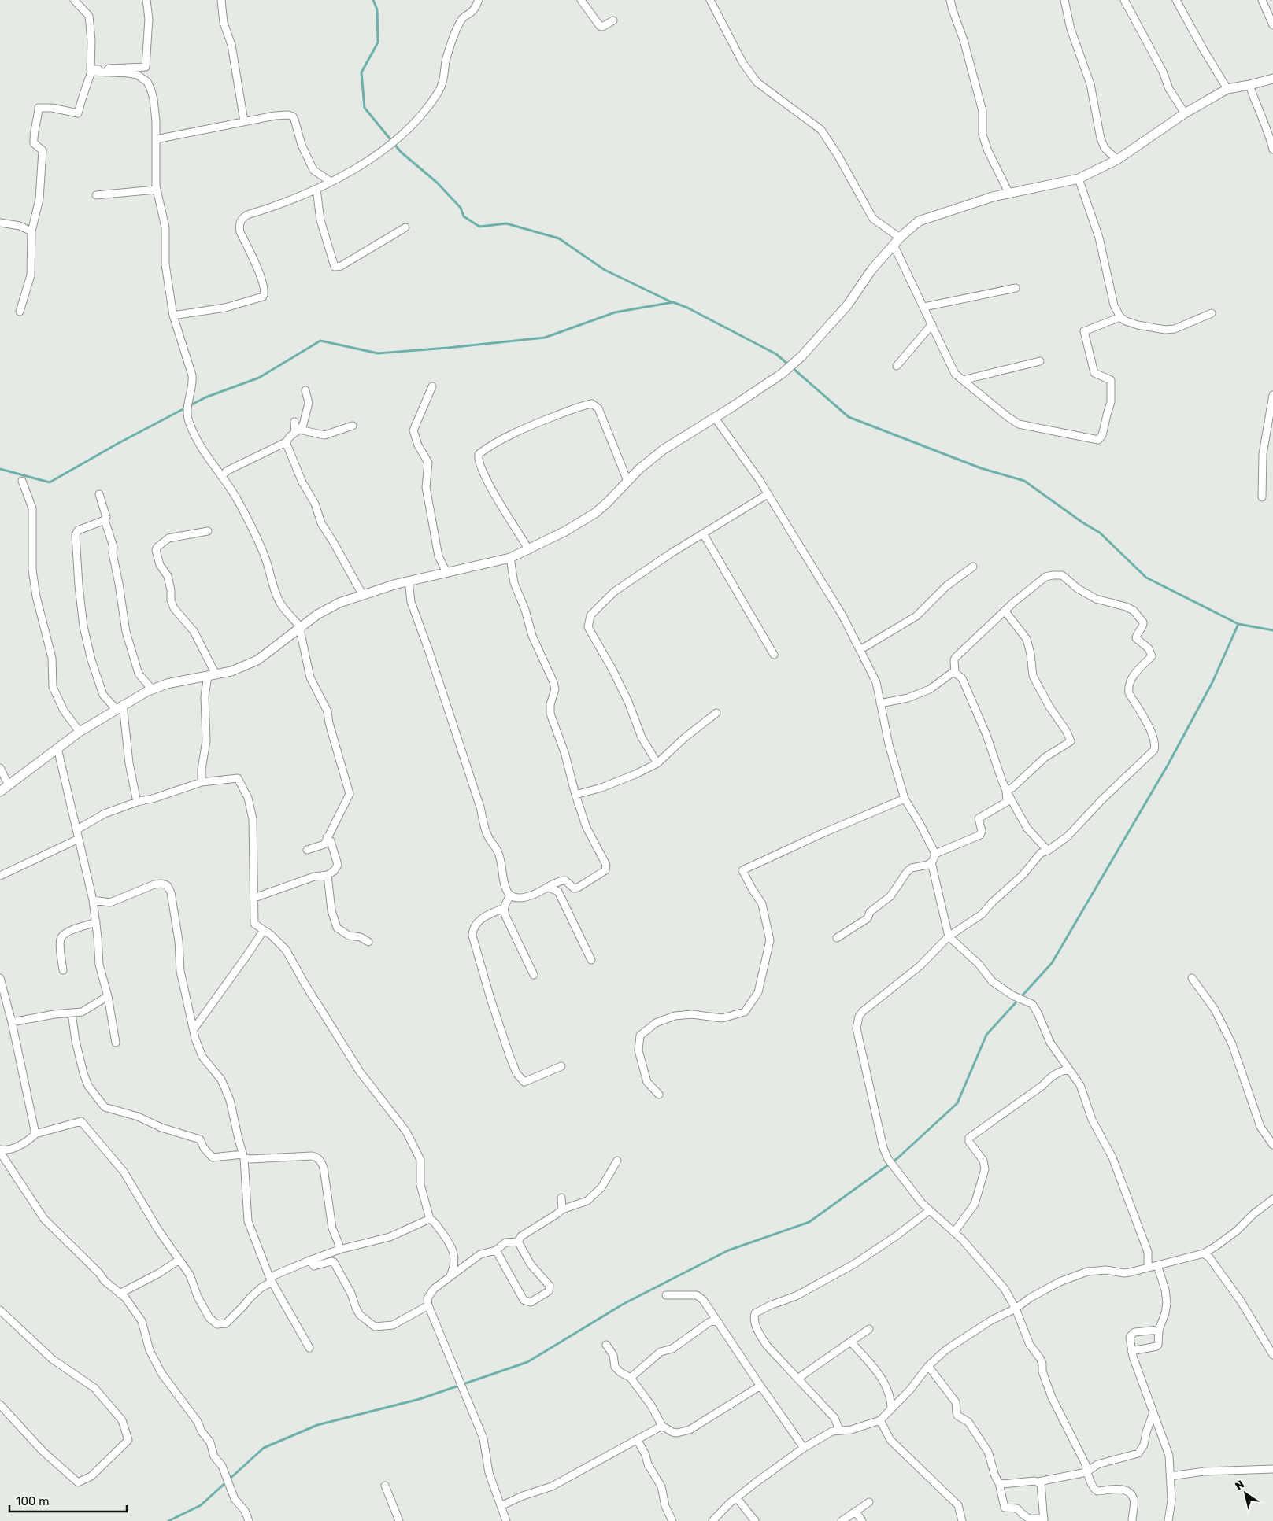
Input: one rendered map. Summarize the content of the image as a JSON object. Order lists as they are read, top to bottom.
{
  "scale_bar": "100 m",
  "north": "top left"
}
